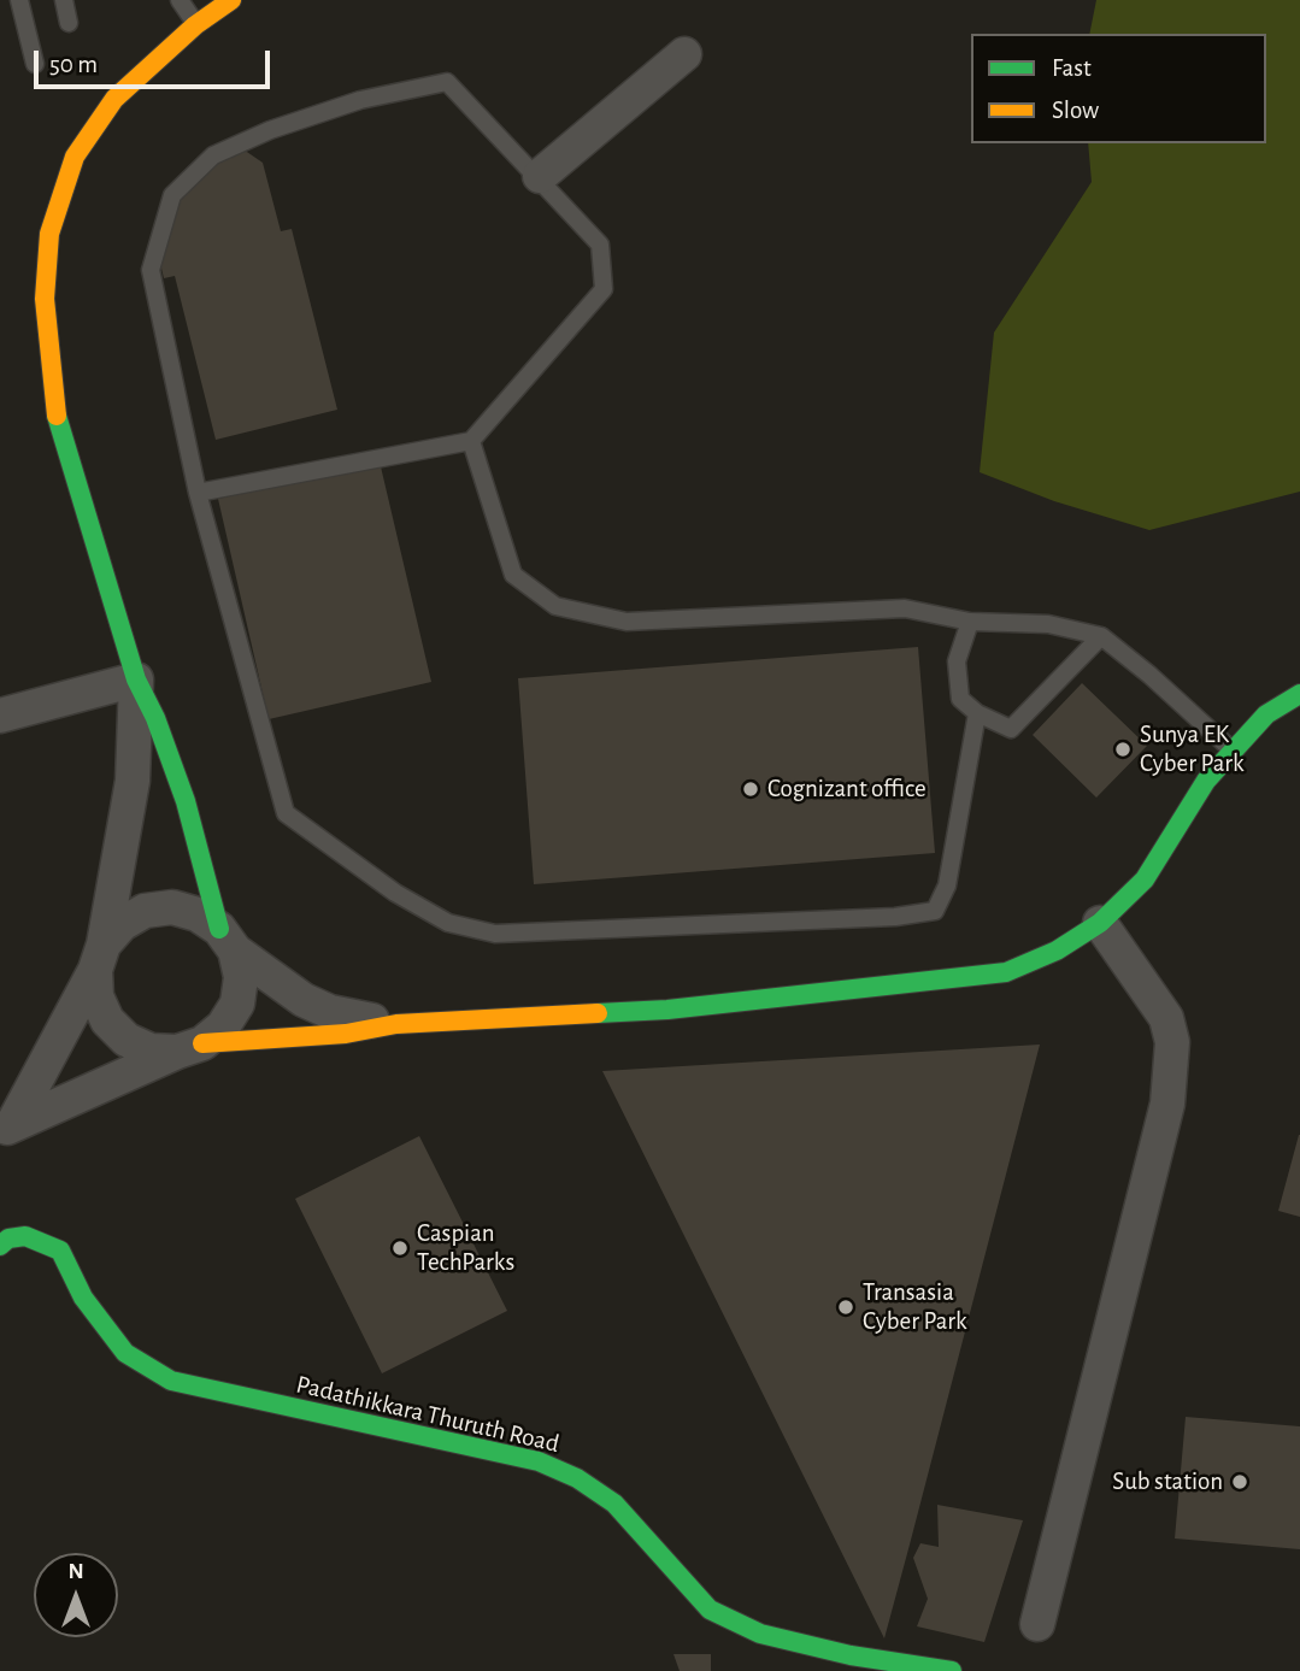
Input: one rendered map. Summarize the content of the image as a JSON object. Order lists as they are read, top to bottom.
{
  "streets": {
    "street": ["Padathikkara Thuruth Road"]
  },
  "places": [
    "Sunya EK Cyber Park",
    "Cognizant office",
    "Caspian TechParks",
    "Transasia Cyber Park",
    "Sub station"
  ],
  "legend": ["Fast", "Slow"],
  "scale_bar": "50 m",
  "north": "top"
}
